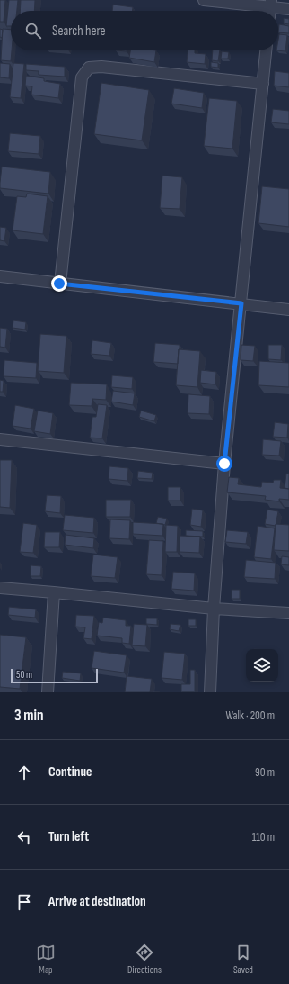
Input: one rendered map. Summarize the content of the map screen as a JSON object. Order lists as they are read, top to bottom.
{
  "scale_bar": "50 m",
  "page": {
    "search": "Search here",
    "scale": "50 m",
    "heading": ["3 min", "Walk · 200 m"],
    "list": [
      ["Continue", "90 m"],
      ["Turn left", "110 m"],
      "Arrive at destination"
    ],
    "nav": ["Map", "Directions", "Saved"]
  }
}
